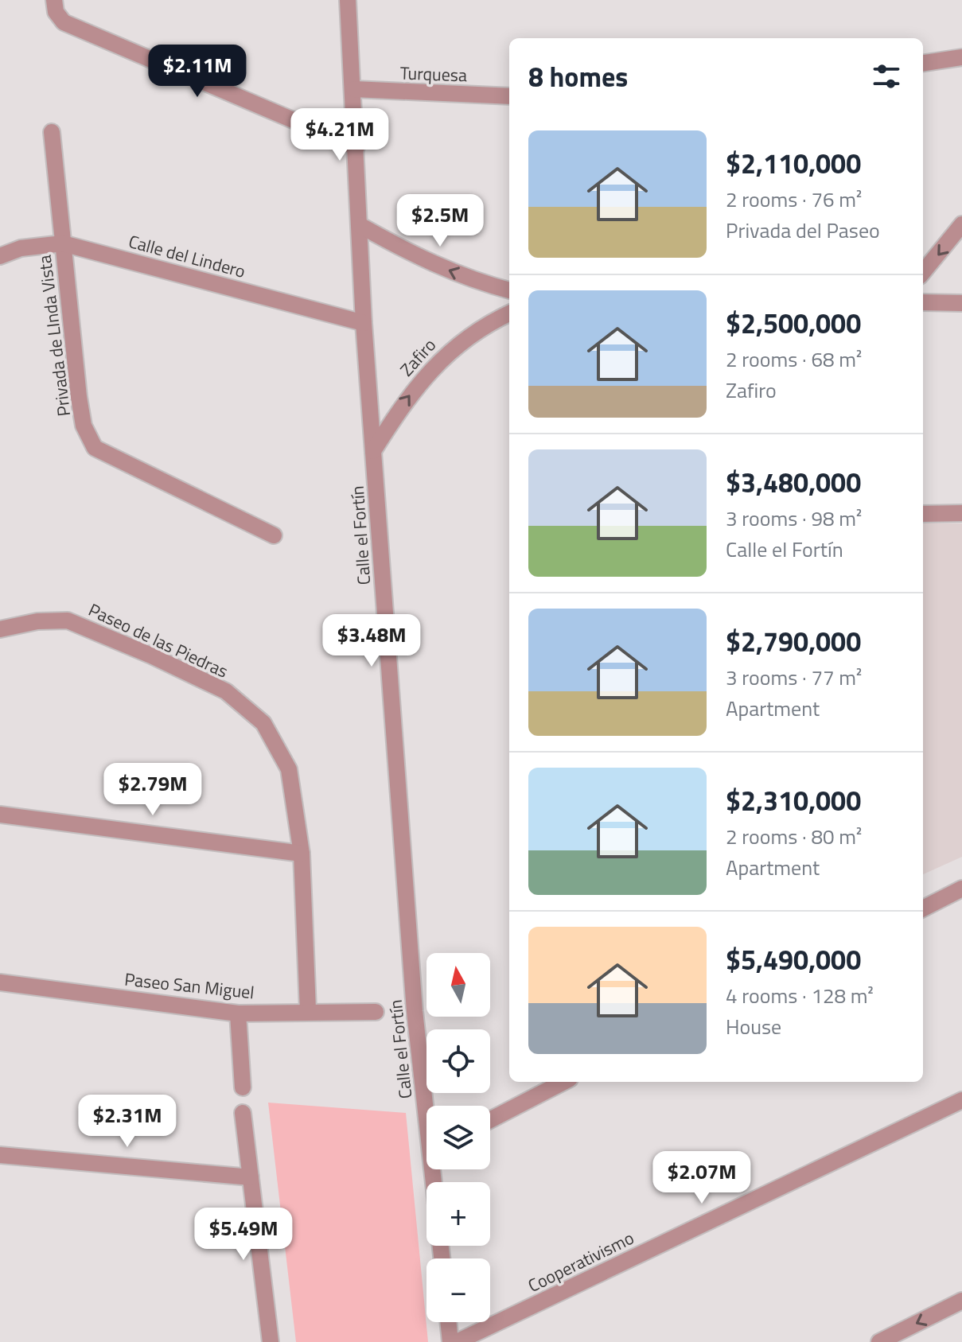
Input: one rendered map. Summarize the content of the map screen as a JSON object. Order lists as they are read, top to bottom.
{
  "streets": {
    "street": [
      "Turquesa",
      "Calle del Lindero",
      "Privada de LInda Vista",
      "Zafiro",
      "Calle el Fortín",
      "Paseo de las Piedras",
      "Paseo San Miguel",
      "Cooperativismo"
    ]
  },
  "crossings": [
    ["Turquesa", "Calle el Fortín"],
    ["Calle del Lindero", "Privada de LInda Vista"],
    ["Calle del Lindero", "Calle el Fortín"],
    ["Zafiro", "Calle el Fortín"],
    ["Paseo de las Piedras", "Paseo San Miguel"]
  ],
  "one_way": ["Zafiro"],
  "north": "top",
  "page": {
    "heading": "8 homes",
    "price": [
      "$2.11M",
      "$4.21M",
      "$2.5M",
      "$3.48M",
      "$2.79M",
      "$2.31M",
      "$2.07M",
      "$5.49M"
    ],
    "list": [
      {
        "name": "$2,110,000",
        "note": "2 rooms · 76 m² · Privada del Paseo"
      },
      {
        "name": "$2,500,000",
        "note": "2 rooms · 68 m² · Zafiro"
      },
      {
        "name": "$3,480,000",
        "note": "3 rooms · 98 m² · Calle el Fortín"
      },
      {
        "name": "$2,790,000",
        "note": "3 rooms · 77 m² · Apartment"
      },
      {
        "name": "$2,310,000",
        "note": "2 rooms · 80 m² · Apartment"
      },
      {
        "name": "$5,490,000",
        "note": "4 rooms · 128 m² · House"
      }
    ],
    "map_buttons": ["+", "−"]
  }
}
